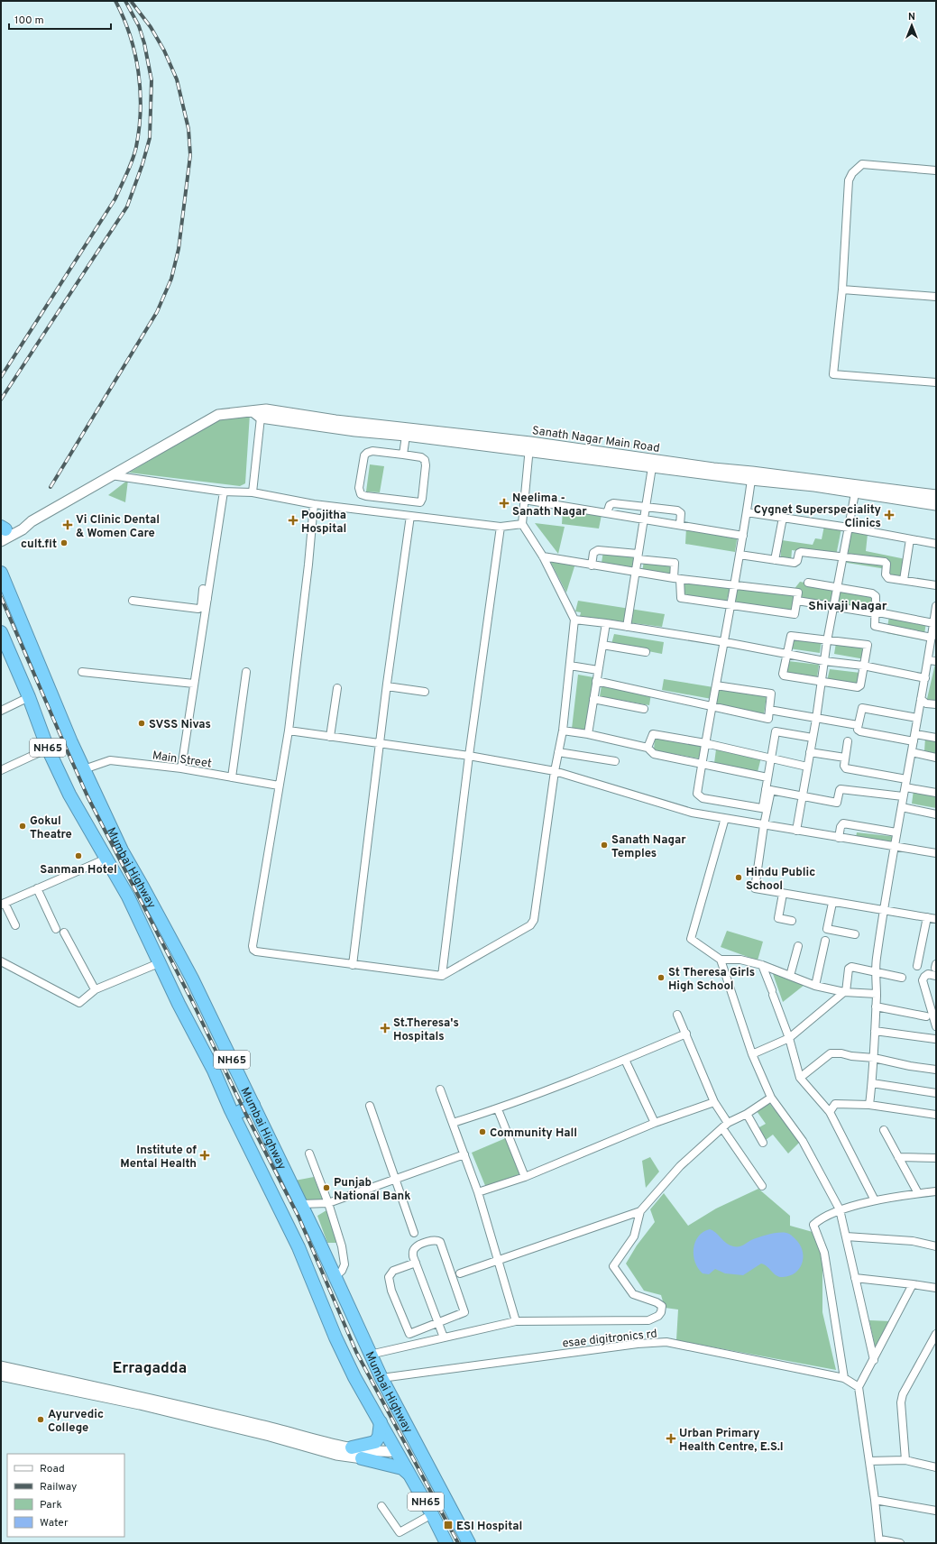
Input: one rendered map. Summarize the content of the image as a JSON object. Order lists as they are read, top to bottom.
{
  "streets": {
    "highway": ["NH65", "Mumbai Highway"],
    "street": ["Sanath Nagar Main Road", "Main Street", "esae digitronics rd"]
  },
  "crossings": [
    ["Main Street", "Mumbai Highway"],
    ["Mumbai Highway", "esae digitronics rd"]
  ],
  "districts": ["Shivaji Nagar", "Erragadda"],
  "places": {
    "health": [
      "Neelima - Sanath Nagar",
      "Cygnet Superspeciality Clinics",
      "Poojitha Hospital",
      "Vi Clinic Dental & Women Care",
      "St.Theresa's Hospitals",
      "Institute of Mental Health",
      "Urban Primary Health Centre, E.S.I"
    ],
    "other": [
      "cult.fit",
      "SVSS Nivas",
      "Gokul Theatre",
      "Sanath Nagar Temples",
      "Sanman Hotel",
      "Hindu Public School",
      "St Theresa Girls High School",
      "Community Hall",
      "Punjab National Bank",
      "Ayurvedic College"
    ],
    "transit": ["ESI Hospital"]
  },
  "legend": [
    "Road",
    "Railway",
    "Park",
    "Water"
  ],
  "scale_bar": "100 m",
  "north": "top"
}
